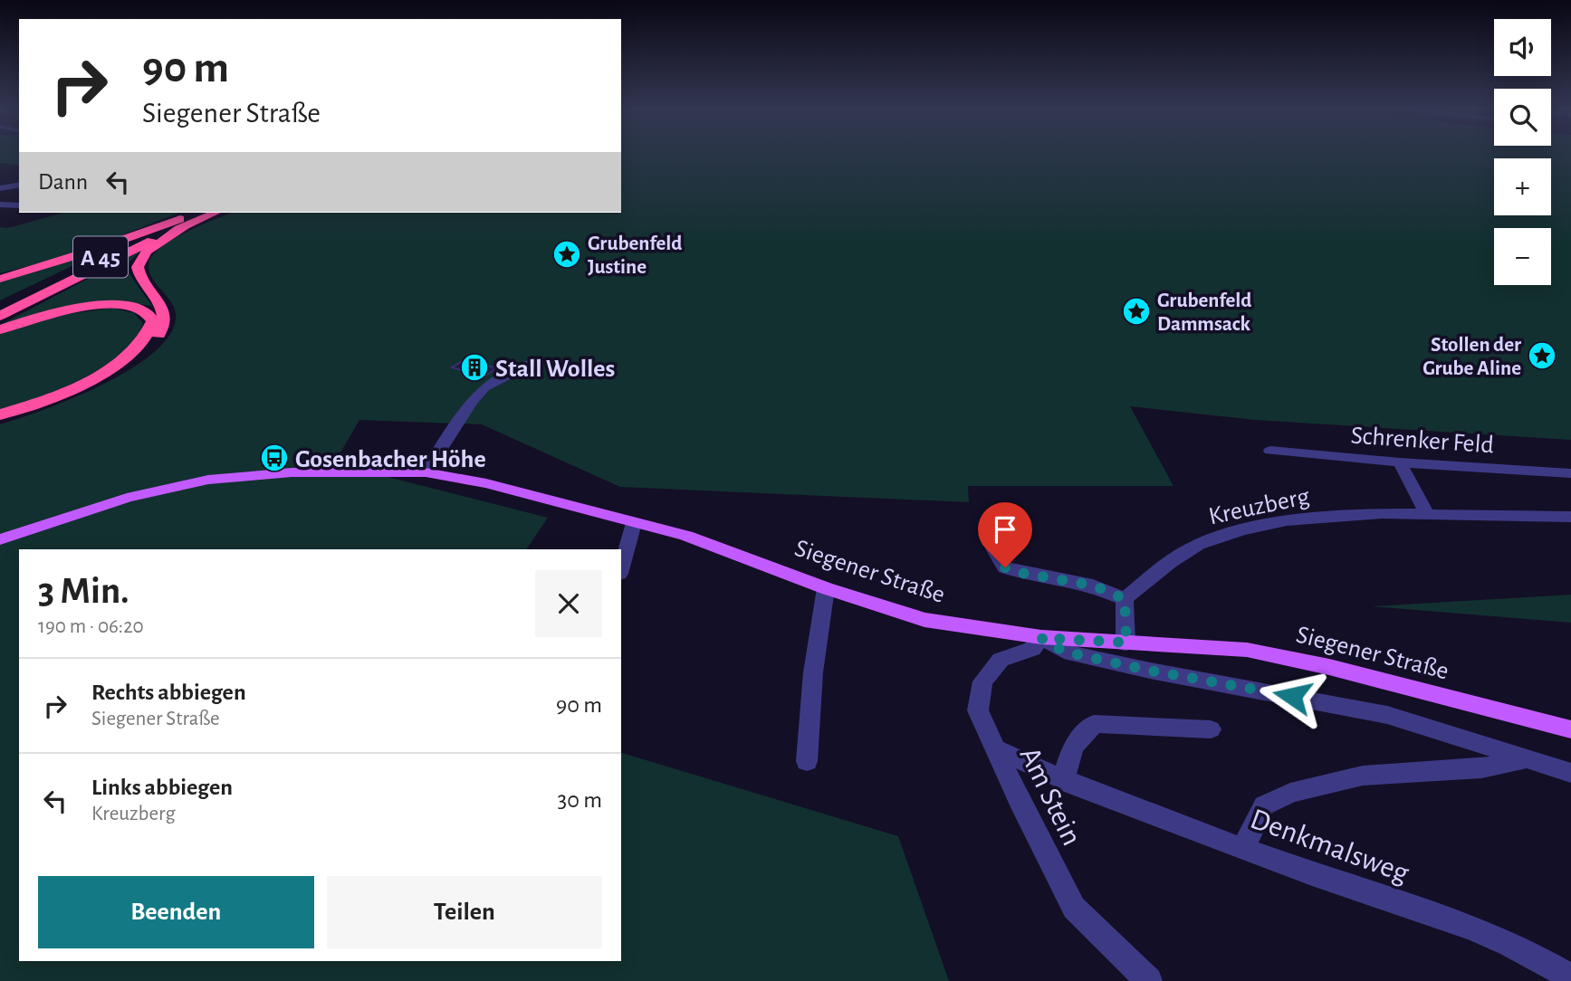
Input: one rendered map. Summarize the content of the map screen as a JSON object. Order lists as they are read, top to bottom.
{
  "streets": {
    "highway": ["A 45"],
    "main road": ["Siegener Straße"],
    "street": [
      "Schrenker Feld",
      "Kreuzberg",
      "Am Stein",
      "Denkmalsweg"
    ]
  },
  "crossings": [
    ["Siegener Straße", "Am Stein"],
    ["Am Stein", "Denkmalsweg"]
  ],
  "places": {
    "place": ["Grubenfeld Justine", "Grubenfeld Dammsack", "Stollen der Grube Aline"],
    "building": ["Stall Wolles"],
    "bus stop": ["Gosenbacher Höhe"]
  },
  "page": {
    "map_buttons": ["+", "−"],
    "turn": ["90 m", "Siegener Straße"],
    "then": "Dann",
    "heading": ["3 Min.", "190 m · 06:20"],
    "list": [
      {
        "name": "Rechts abbiegen",
        "note": "Siegener Straße",
        "value": "90 m"
      },
      {
        "name": "Links abbiegen",
        "note": "Kreuzberg",
        "value": "30 m"
      }
    ],
    "buttons": ["Beenden", "Teilen"]
  }
}
